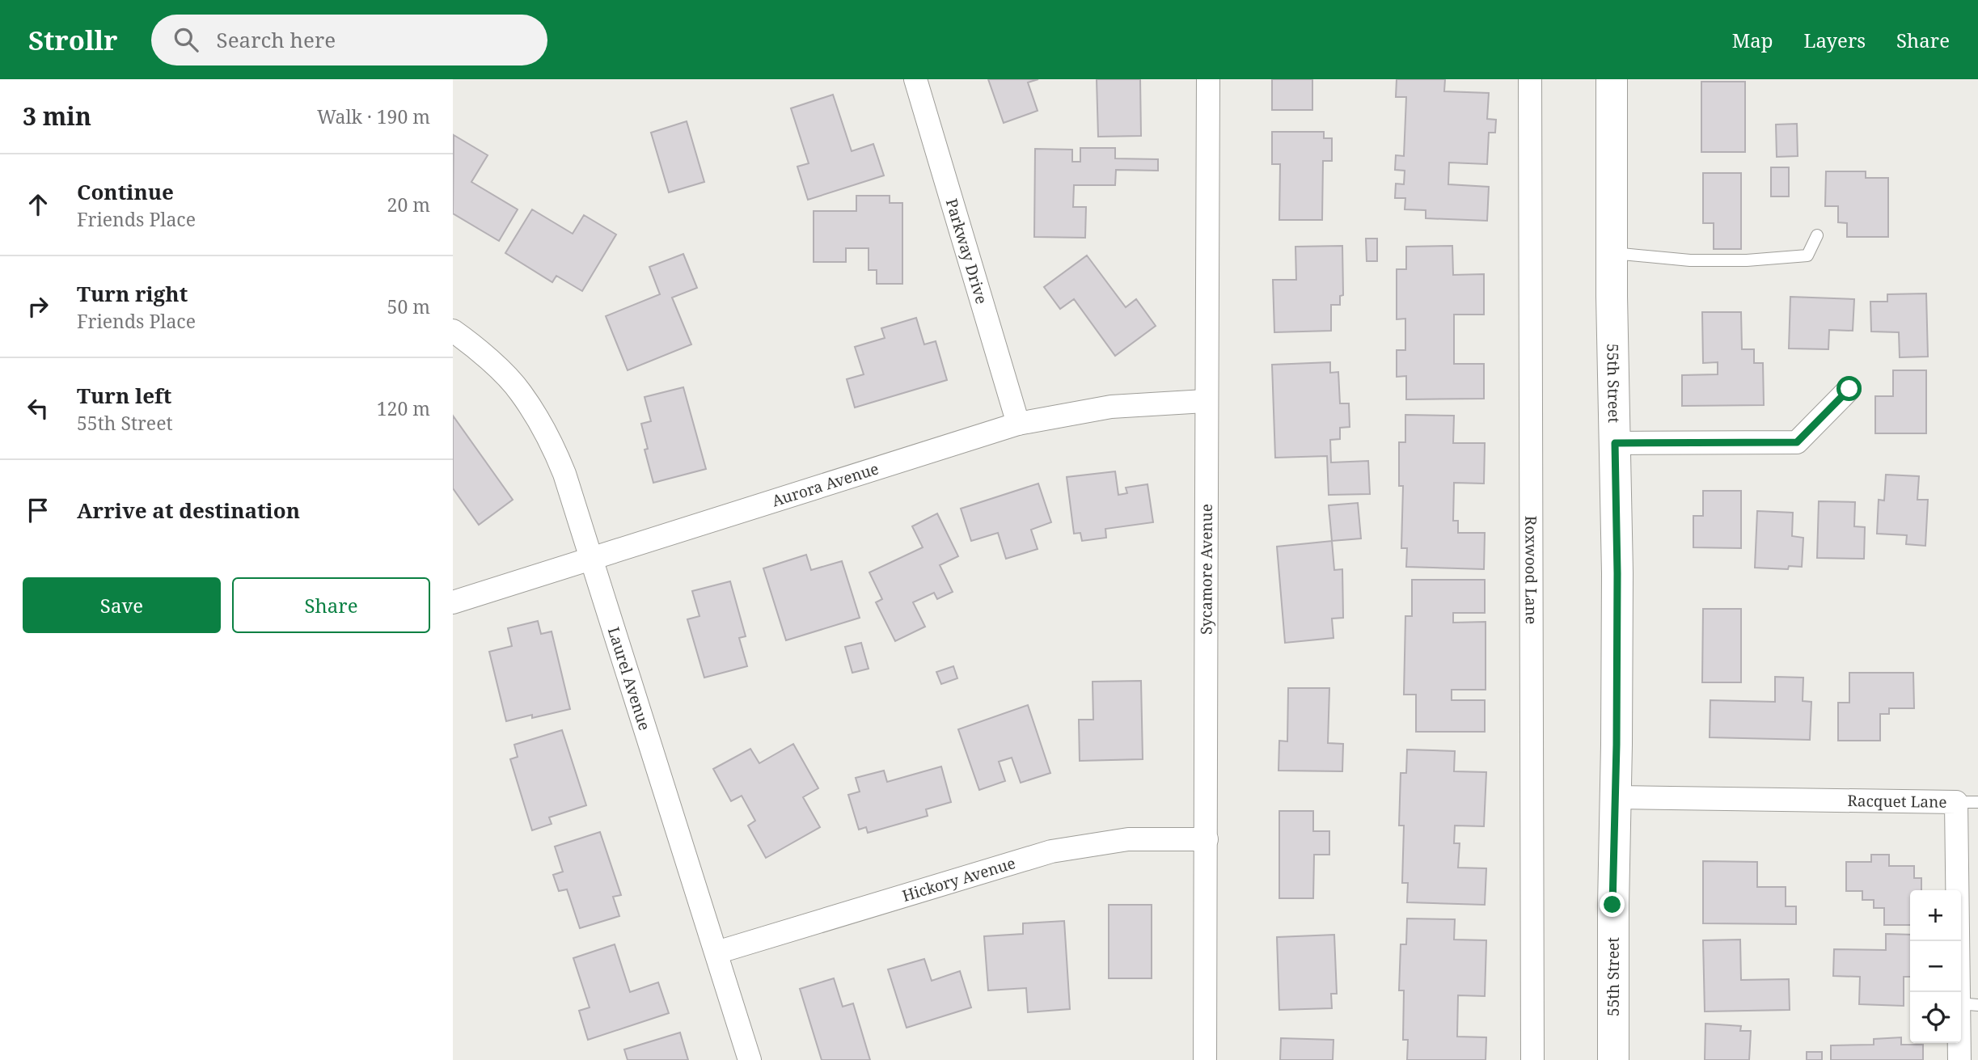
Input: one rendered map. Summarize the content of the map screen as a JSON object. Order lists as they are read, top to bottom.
{
  "streets": {
    "main road": ["55th Street"],
    "street": [
      "Parkway Drive",
      "Aurora Avenue",
      "Sycamore Avenue",
      "Roxwood Lane",
      "Laurel Avenue",
      "Racquet Lane",
      "Hickory Avenue"
    ]
  },
  "crossings": [
    ["Parkway Drive", "Aurora Avenue"],
    ["55th Street", "Racquet Lane"],
    ["Aurora Avenue", "Sycamore Avenue"],
    ["Aurora Avenue", "Laurel Avenue"],
    ["Sycamore Avenue", "Hickory Avenue"],
    ["Laurel Avenue", "Hickory Avenue"]
  ],
  "page": {
    "header": "Strollr",
    "search": "Search here",
    "nav": ["Map", "Layers", "Share"],
    "heading": ["3 min", "Walk · 190 m"],
    "list": [
      ["Continue", "Friends Place", "20 m"],
      ["Turn right", "Friends Place", "50 m"],
      ["Turn left", "55th Street", "120 m"],
      "Arrive at destination"
    ],
    "buttons": ["Save", "Share"],
    "map_buttons": ["+", "−"]
  }
}
